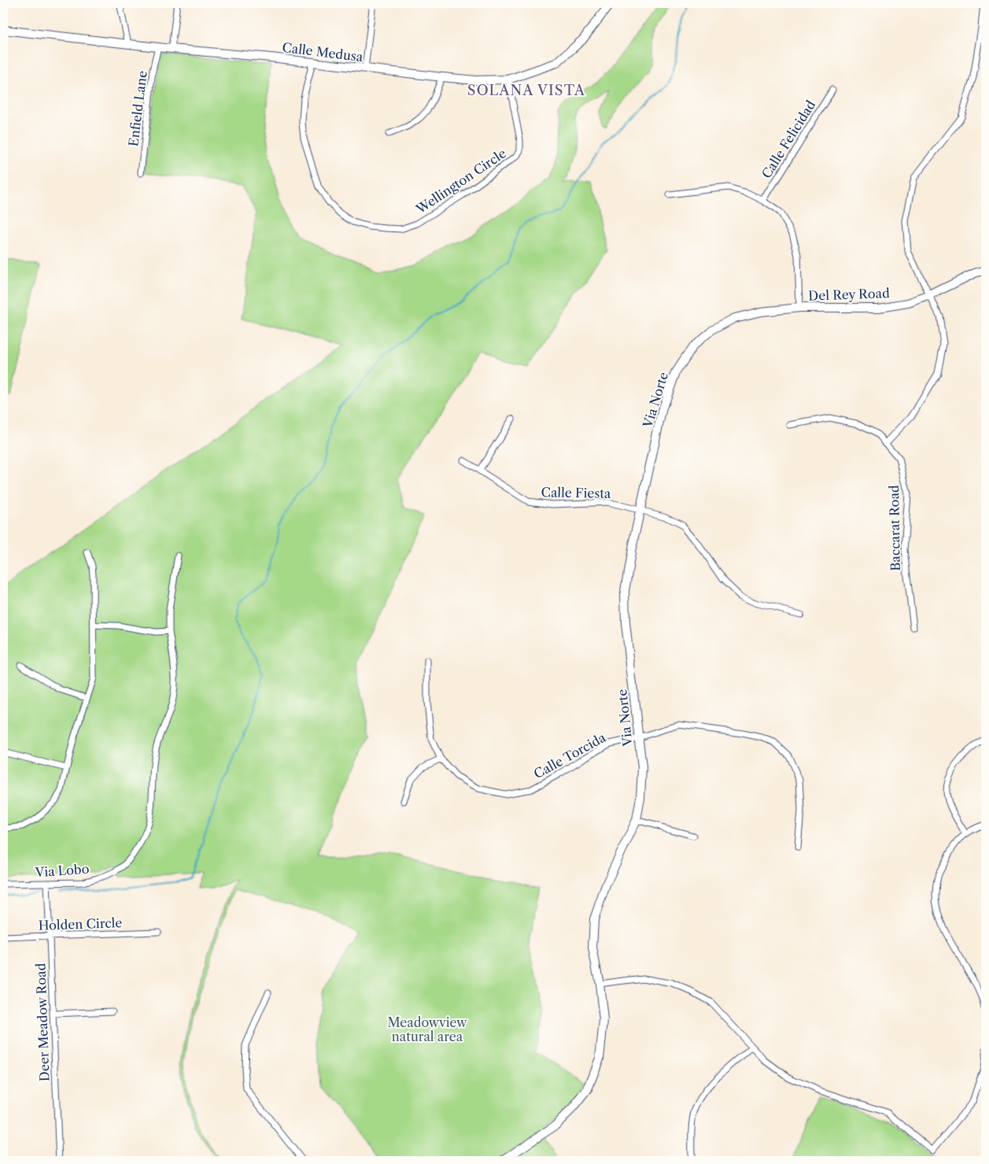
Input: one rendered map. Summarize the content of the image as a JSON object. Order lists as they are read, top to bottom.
{
  "streets": {
    "street": [
      "Calle Medusa",
      "Enfield Lane",
      "Calle Felicidad",
      "Wellington Circle",
      "Del Rey Road",
      "Via Norte",
      "Calle Fiesta",
      "Baccarat Road",
      "Calle Torcida",
      "Via Lobo",
      "Holden Circle",
      "Deer Meadow Road"
    ]
  },
  "crossings": [
    ["Calle Medusa", "Enfield Lane"],
    ["Calle Medusa", "Wellington Circle"],
    ["Del Rey Road", "Via Norte"],
    ["Via Norte", "Calle Fiesta"],
    ["Via Norte", "Calle Torcida"],
    ["Via Lobo", "Deer Meadow Road"],
    ["Holden Circle", "Deer Meadow Road"]
  ],
  "districts": ["SOLANA VISTA"],
  "parks": ["Meadowview natural area"]
}
